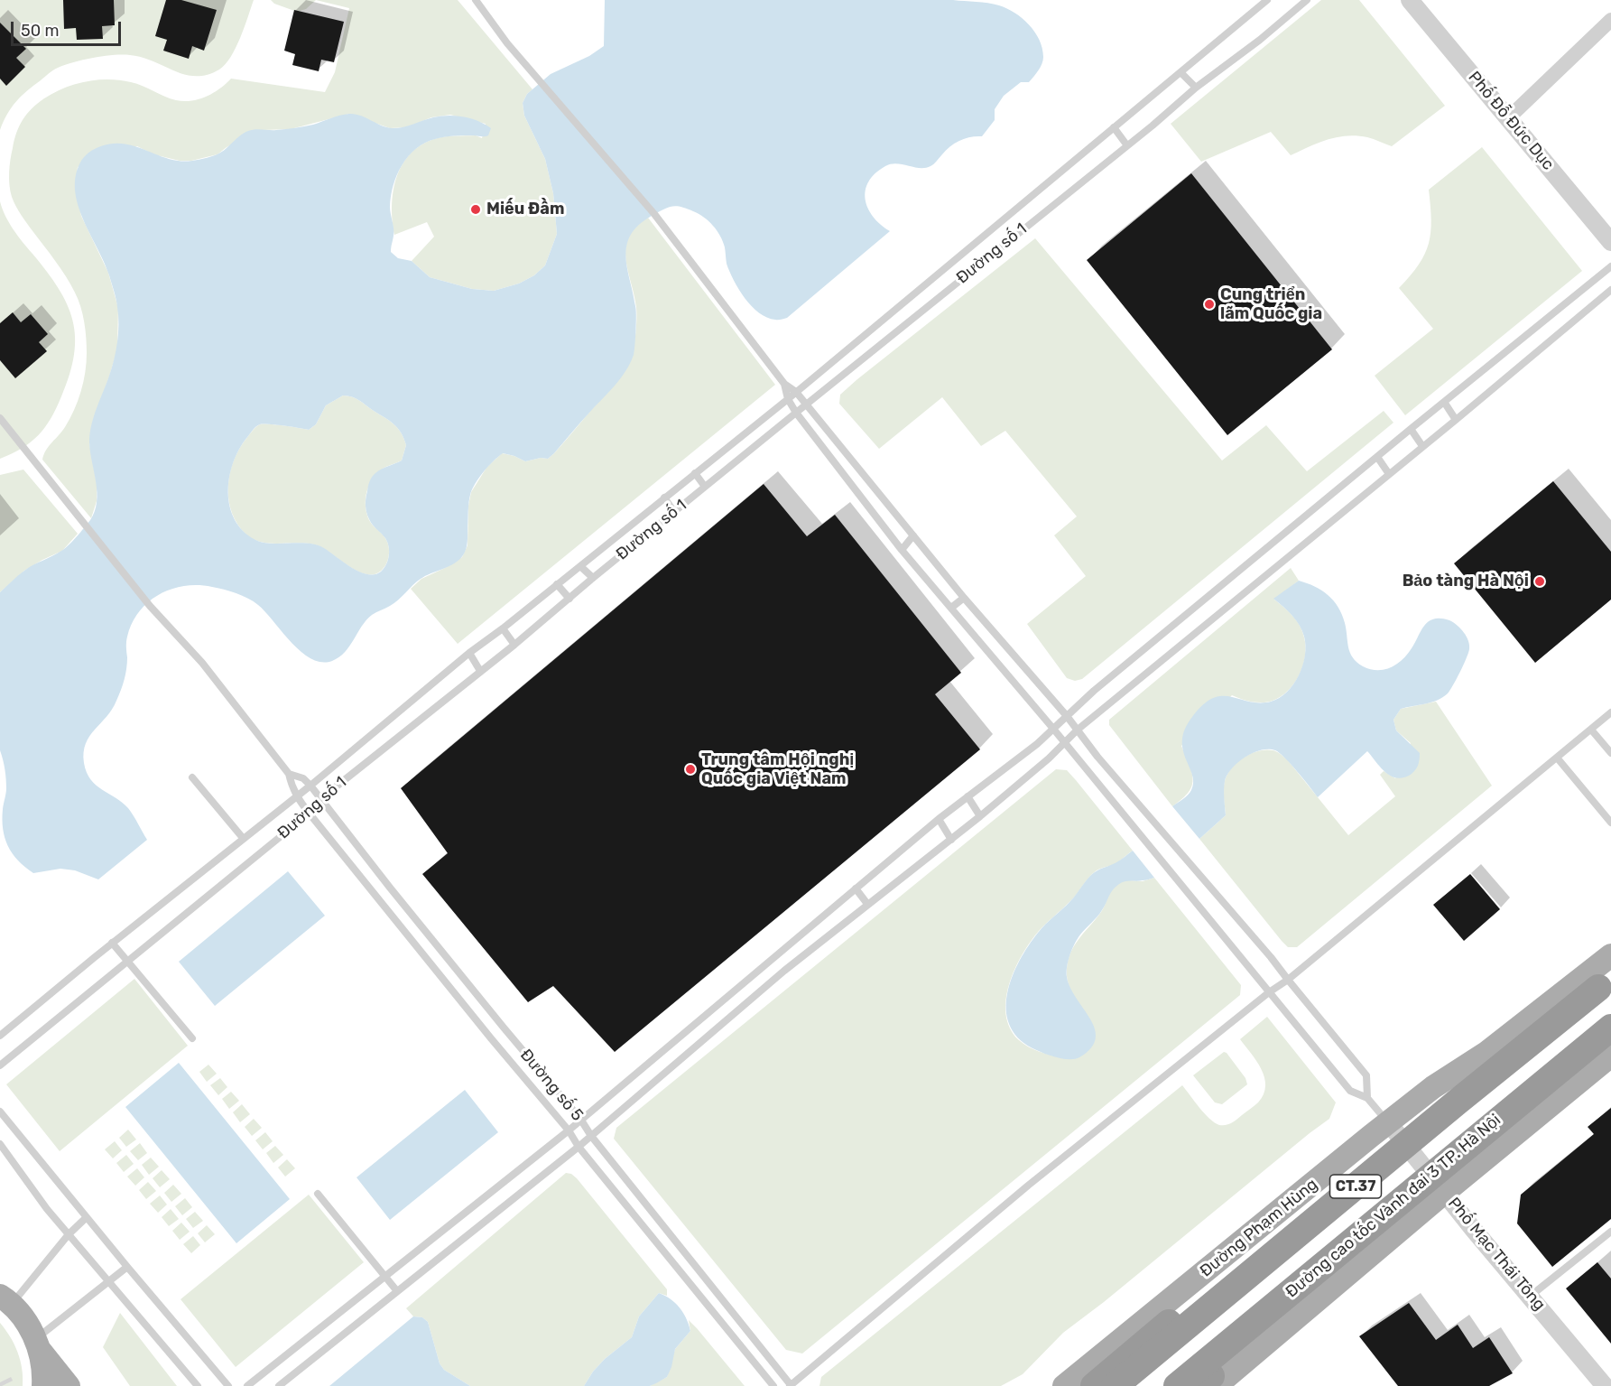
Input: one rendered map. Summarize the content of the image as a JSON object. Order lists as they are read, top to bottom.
{
  "streets": {
    "highway": ["CT.37", "Đường cao tốc Vành đai 3 TP. Hà Nội"],
    "main road": ["Đường Phạm Hùng"],
    "street": ["Phố Đỗ Đức Dục", "Phố Mạc Thái Tông"],
    "lane": ["Đường số 1", "Đường số 5"]
  },
  "crossings": [
    ["Đường số 1", "Đường số 5"],
    ["Đường Phạm Hùng", "Phố Mạc Thái Tông"]
  ],
  "places": [
    "Miếu Đầm",
    "Cung triển lãm Quốc gia",
    "Bảo tàng Hà Nội",
    "Trung tâm Hội nghị Quốc gia Việt Nam"
  ],
  "scale_bar": "50 m"
}
